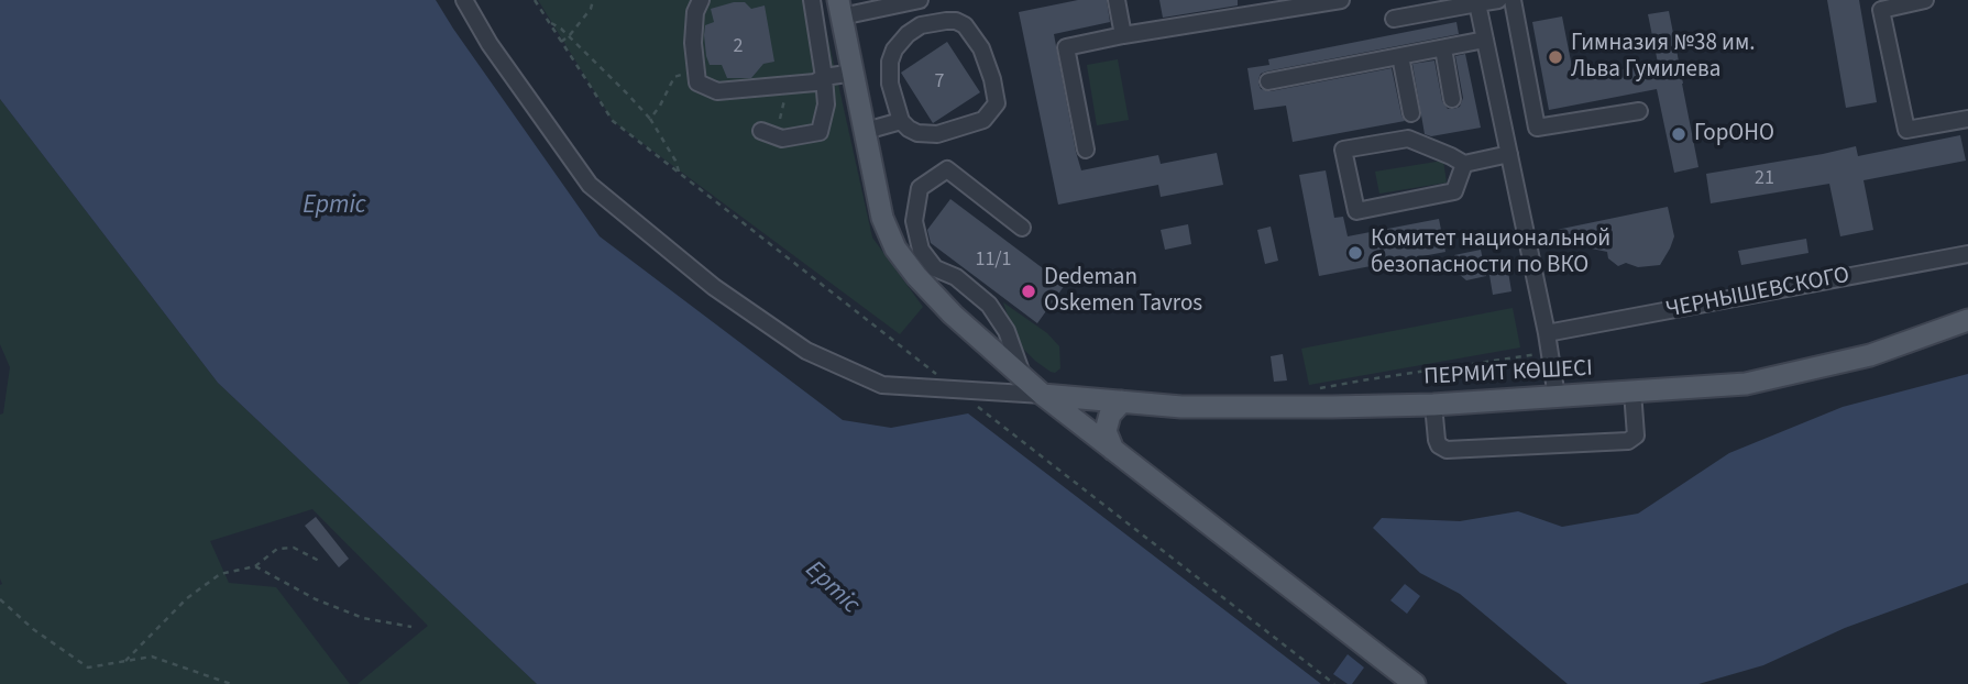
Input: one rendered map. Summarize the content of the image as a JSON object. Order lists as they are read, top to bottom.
{
  "streets": {
    "main road": ["ПЕРМИТ КӨШЕСІ"],
    "street": ["ЧЕРНЫШЕВСКОГО"]
  },
  "water": ["Ертіс"],
  "places": [
    "Гимназия №38 им. Льва Гумилева",
    "ГорОНО",
    "Комитет национальной безопасности по ВКО",
    "Dedeman Oskemen Tavros"
  ],
  "house_numbers": [
    "2",
    "7",
    "21",
    "11/1"
  ]
}
